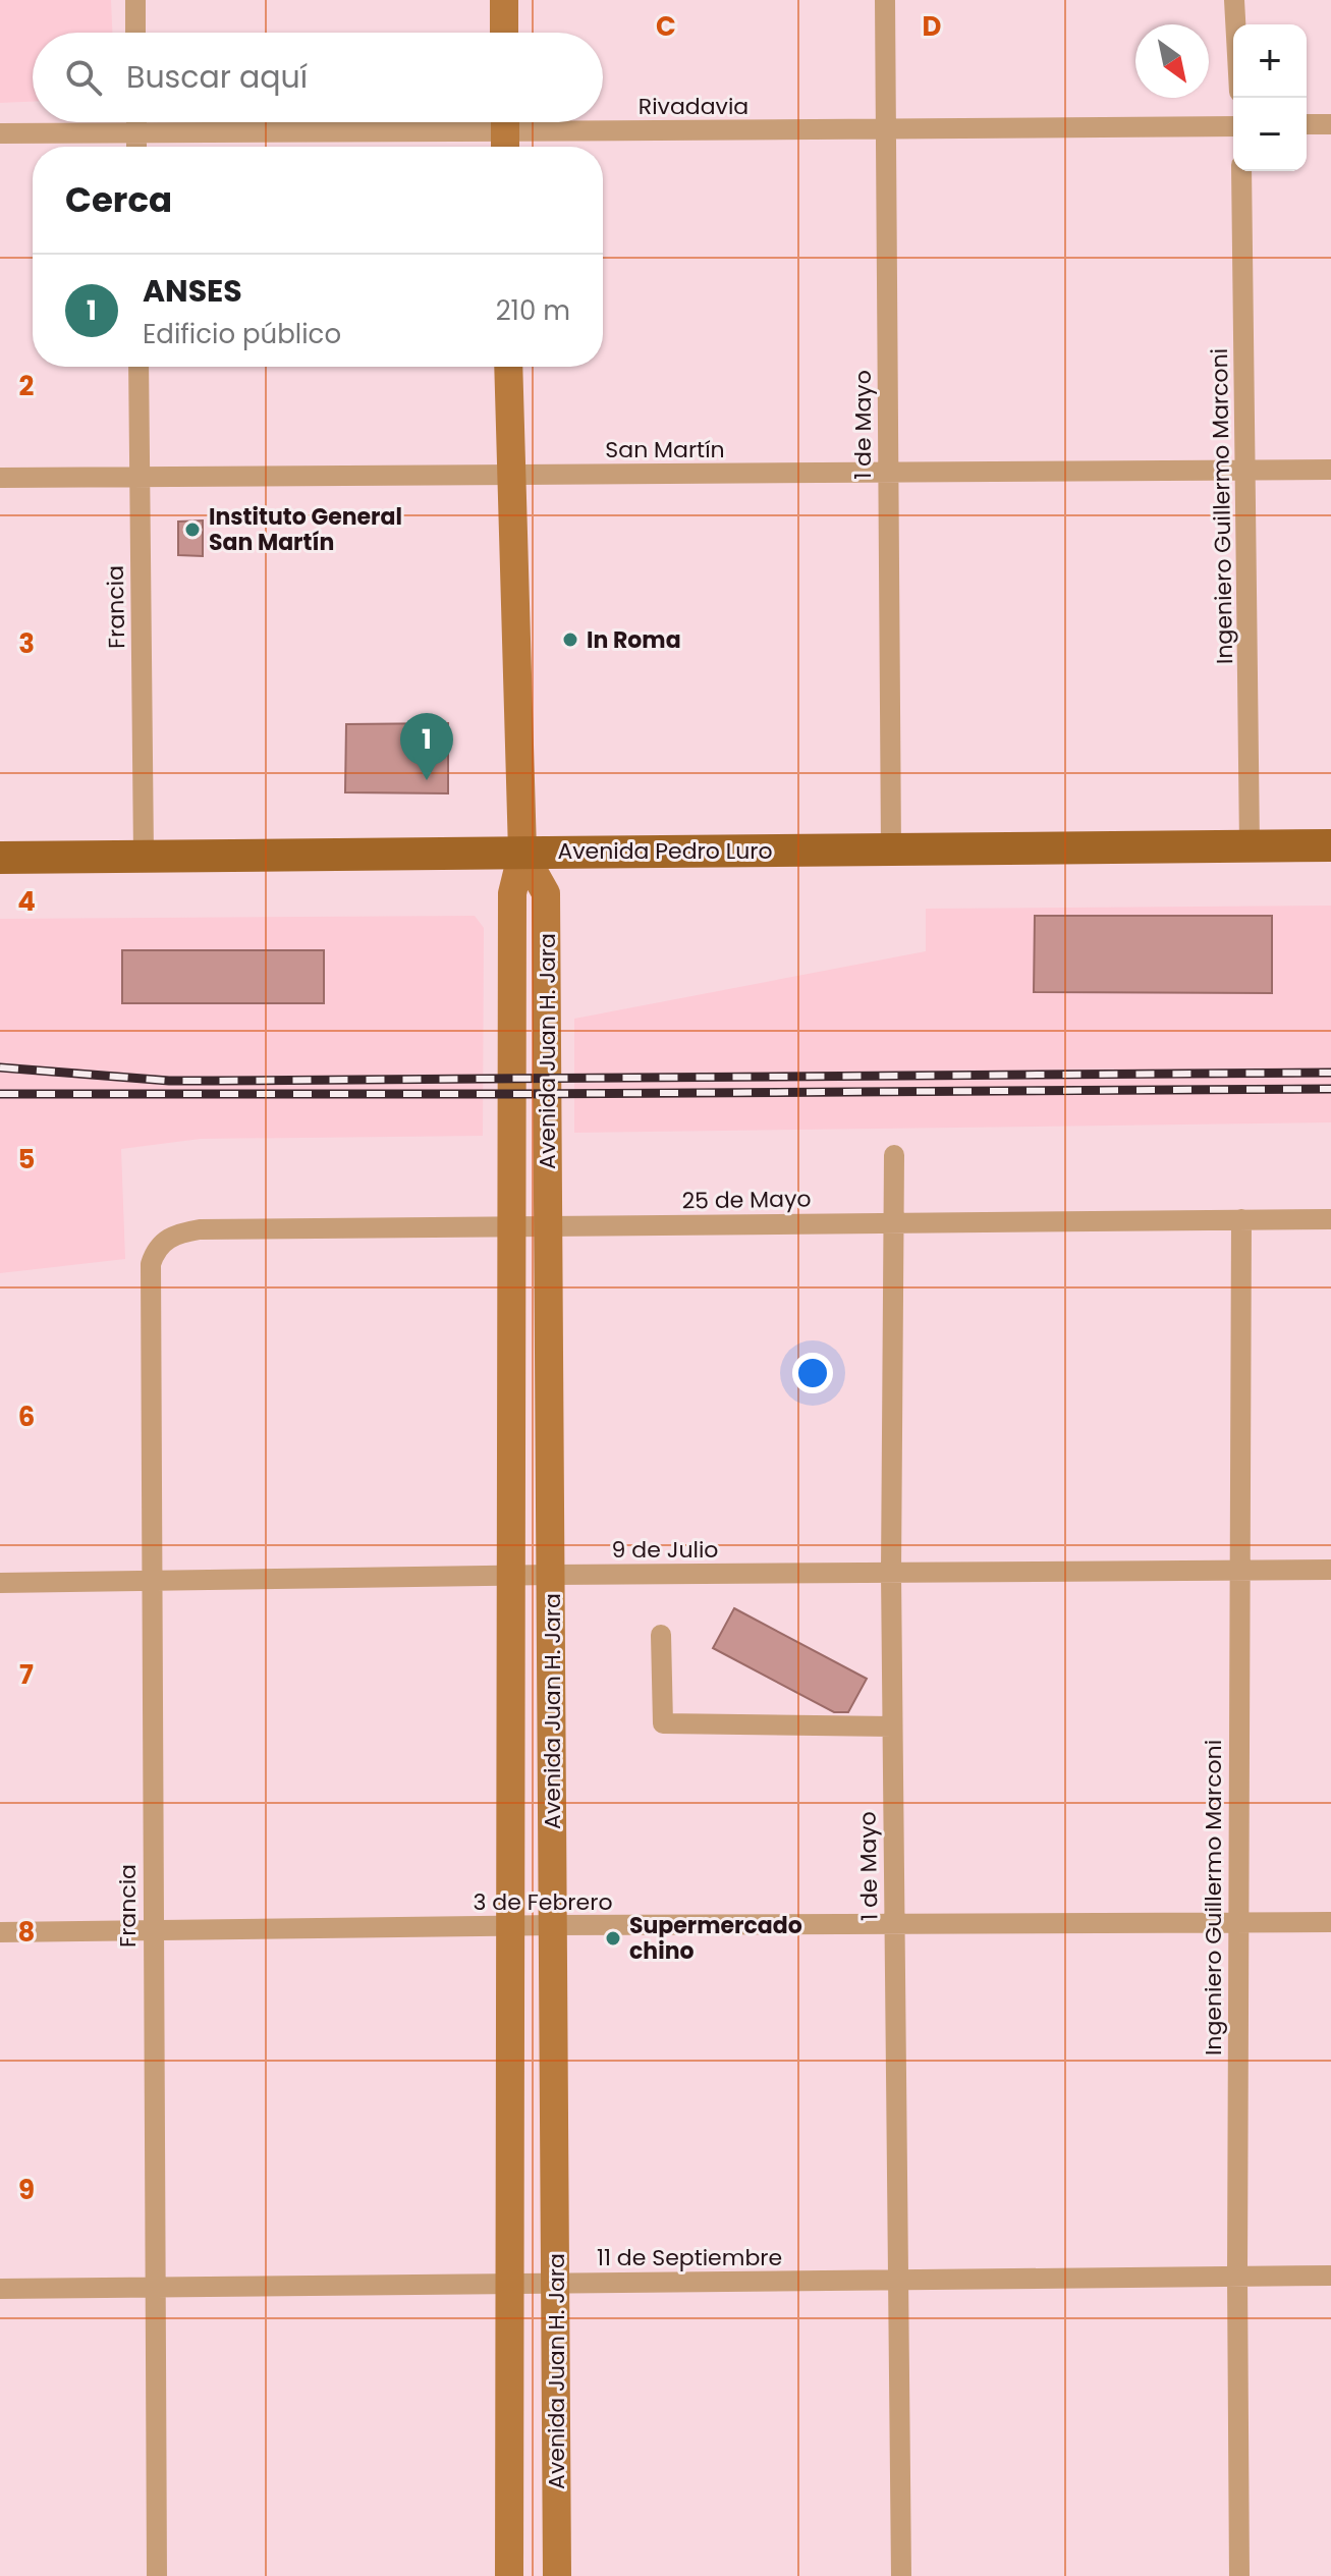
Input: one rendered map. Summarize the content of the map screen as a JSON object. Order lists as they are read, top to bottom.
{
  "streets": {
    "main road": ["Avenida Pedro Luro", "Avenida Juan H. Jara"],
    "street": [
      "Rivadavia",
      "1 de Mayo",
      "San Martín",
      "Ingeniero Guillermo Marconi",
      "Francia",
      "25 de Mayo",
      "9 de Julio",
      "3 de Febrero",
      "11 de Septiembre"
    ]
  },
  "crossings": [
    ["Rivadavia", "1 de Mayo"],
    ["1 de Mayo", "San Martín"],
    ["1 de Mayo", "Avenida Pedro Luro"],
    ["1 de Mayo", "25 de Mayo"],
    ["1 de Mayo", "9 de Julio"],
    ["1 de Mayo", "3 de Febrero"],
    ["1 de Mayo", "11 de Septiembre"],
    ["San Martín", "Ingeniero Guillermo Marconi"],
    ["San Martín", "Francia"],
    ["San Martín", "Avenida Juan H. Jara"],
    ["Ingeniero Guillermo Marconi", "Avenida Pedro Luro"],
    ["Ingeniero Guillermo Marconi", "25 de Mayo"],
    ["Ingeniero Guillermo Marconi", "9 de Julio"],
    ["Ingeniero Guillermo Marconi", "3 de Febrero"],
    ["Ingeniero Guillermo Marconi", "11 de Septiembre"],
    ["Francia", "Avenida Pedro Luro"],
    ["Francia", "25 de Mayo"],
    ["Francia", "9 de Julio"],
    ["Francia", "3 de Febrero"],
    ["Francia", "11 de Septiembre"],
    ["Avenida Pedro Luro", "Avenida Juan H. Jara"],
    ["Avenida Juan H. Jara", "25 de Mayo"],
    ["Avenida Juan H. Jara", "9 de Julio"],
    ["Avenida Juan H. Jara", "3 de Febrero"],
    ["Avenida Juan H. Jara", "11 de Septiembre"]
  ],
  "places": ["Instituto General San Martín", "In Roma", "Supermercado chino"],
  "north": "bottom right",
  "page": {
    "map_buttons": ["+", "−"],
    "search": "Buscar aquí",
    "heading": "Cerca",
    "list": [
      {
        "mark": "1",
        "name": "ANSES",
        "note": "Edificio público",
        "value": "210 m"
      }
    ],
    "pins": "1"
  },
  "grid": {
    "columns": ["C", "D"],
    "rows": [
      "2",
      "3",
      "4",
      "5",
      "6",
      "7",
      "8",
      "9"
    ]
  }
}
